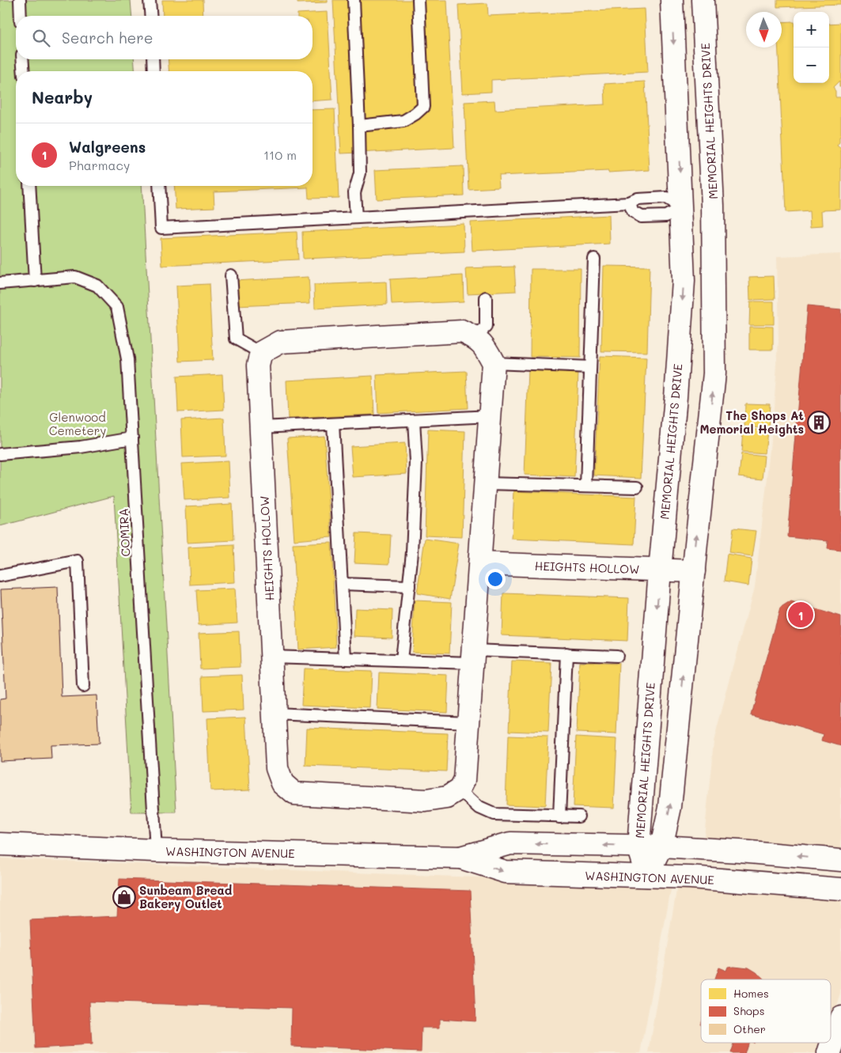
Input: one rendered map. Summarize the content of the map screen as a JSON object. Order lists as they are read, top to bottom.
{
  "streets": {
    "street": ["MEMORIAL HEIGHTS DRIVE", "HEIGHTS HOLLOW", "WASHINGTON AVENUE"],
    "lane": ["COMIRA"]
  },
  "crossings": [
    ["MEMORIAL HEIGHTS DRIVE", "HEIGHTS HOLLOW"],
    ["MEMORIAL HEIGHTS DRIVE", "WASHINGTON AVENUE"],
    ["COMIRA", "WASHINGTON AVENUE"]
  ],
  "parks": ["Glenwood Cemetery"],
  "places": {
    "building": ["The Shops At Memorial Heights"],
    "shop": ["Sunbeam Bread Bakery Outlet"]
  },
  "legend": ["Homes", "Shops", "Other"],
  "north": "bottom",
  "page": {
    "map_buttons": ["+", "−"],
    "search": "Search here",
    "heading": "Nearby",
    "list": [
      {
        "mark": "1",
        "name": "Walgreens",
        "note": "Pharmacy",
        "value": "110 m"
      }
    ],
    "pins": "1"
  }
}
